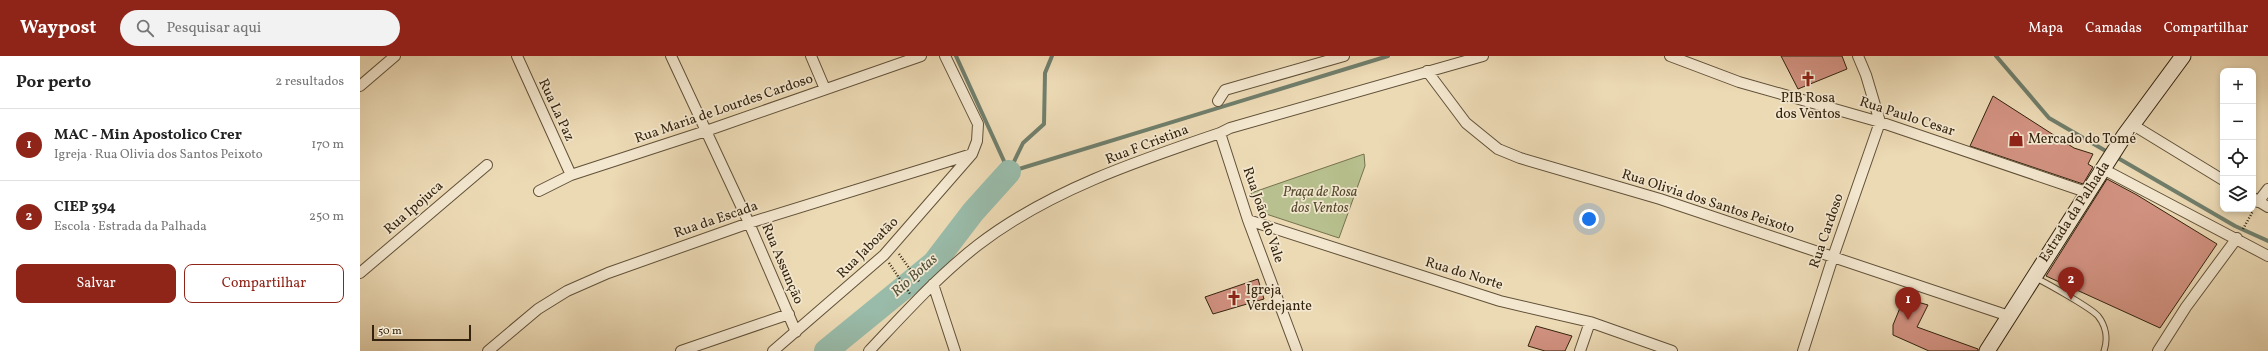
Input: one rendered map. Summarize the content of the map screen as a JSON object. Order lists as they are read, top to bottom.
{
  "streets": {
    "main road": ["Estrada da Palhada"],
    "street": [
      "Rua Maria de Lourdes Cardoso",
      "Rua La Paz",
      "Rua Paulo Cesar",
      "Rua F Cristina",
      "Rua Olivia dos Santos Peixoto",
      "Rua Ipojuca",
      "Rua João do Vale",
      "Rua da Escada",
      "Rua Cardoso",
      "Rua Jaboatão",
      "Rua Assunção",
      "Rua do Norte"
    ]
  },
  "crossings": [
    ["Rua Maria de Lourdes Cardoso", "Rua La Paz"],
    ["Rua Maria de Lourdes Cardoso", "Rua Assunção"],
    ["Rua Paulo Cesar", "Estrada da Palhada"],
    ["Rua Paulo Cesar", "Rua Cardoso"],
    ["Rua F Cristina", "Rua Olivia dos Santos Peixoto"],
    ["Rua F Cristina", "Rua João do Vale"],
    ["Rua Olivia dos Santos Peixoto", "Estrada da Palhada"],
    ["Rua Olivia dos Santos Peixoto", "Rua Cardoso"],
    ["Rua João do Vale", "Rua do Norte"],
    ["Rua da Escada", "Rua Jaboatão"],
    ["Rua da Escada", "Rua Assunção"],
    ["Rua Jaboatão", "Rua Assunção"]
  ],
  "water": ["Rio Botas"],
  "parks": ["Praça de Rosa dos Ventos"],
  "places": {
    "church": ["PIB Rosa dos Ventos", "Igreja Verdejante"],
    "shop": ["Mercado do Tomé"]
  },
  "scale_bar": "50 m",
  "page": {
    "header": "Waypost",
    "search": "Pesquisar aqui",
    "nav": ["Mapa", "Camadas", "Compartilhar"],
    "heading": ["Por perto", "2 resultados"],
    "map_buttons": ["+", "−"],
    "list": [
      {
        "mark": "1",
        "name": "MAC - Min Apostolico Crer",
        "note": "Igreja · Rua Olivia dos Santos Peixoto",
        "value": "170 m"
      },
      {
        "mark": "2",
        "name": "CIEP 394",
        "note": "Escola · Estrada da Palhada",
        "value": "250 m"
      }
    ],
    "buttons": ["Salvar", "Compartilhar"],
    "pins": ["2", "1"],
    "scale": "50 m"
  }
}
